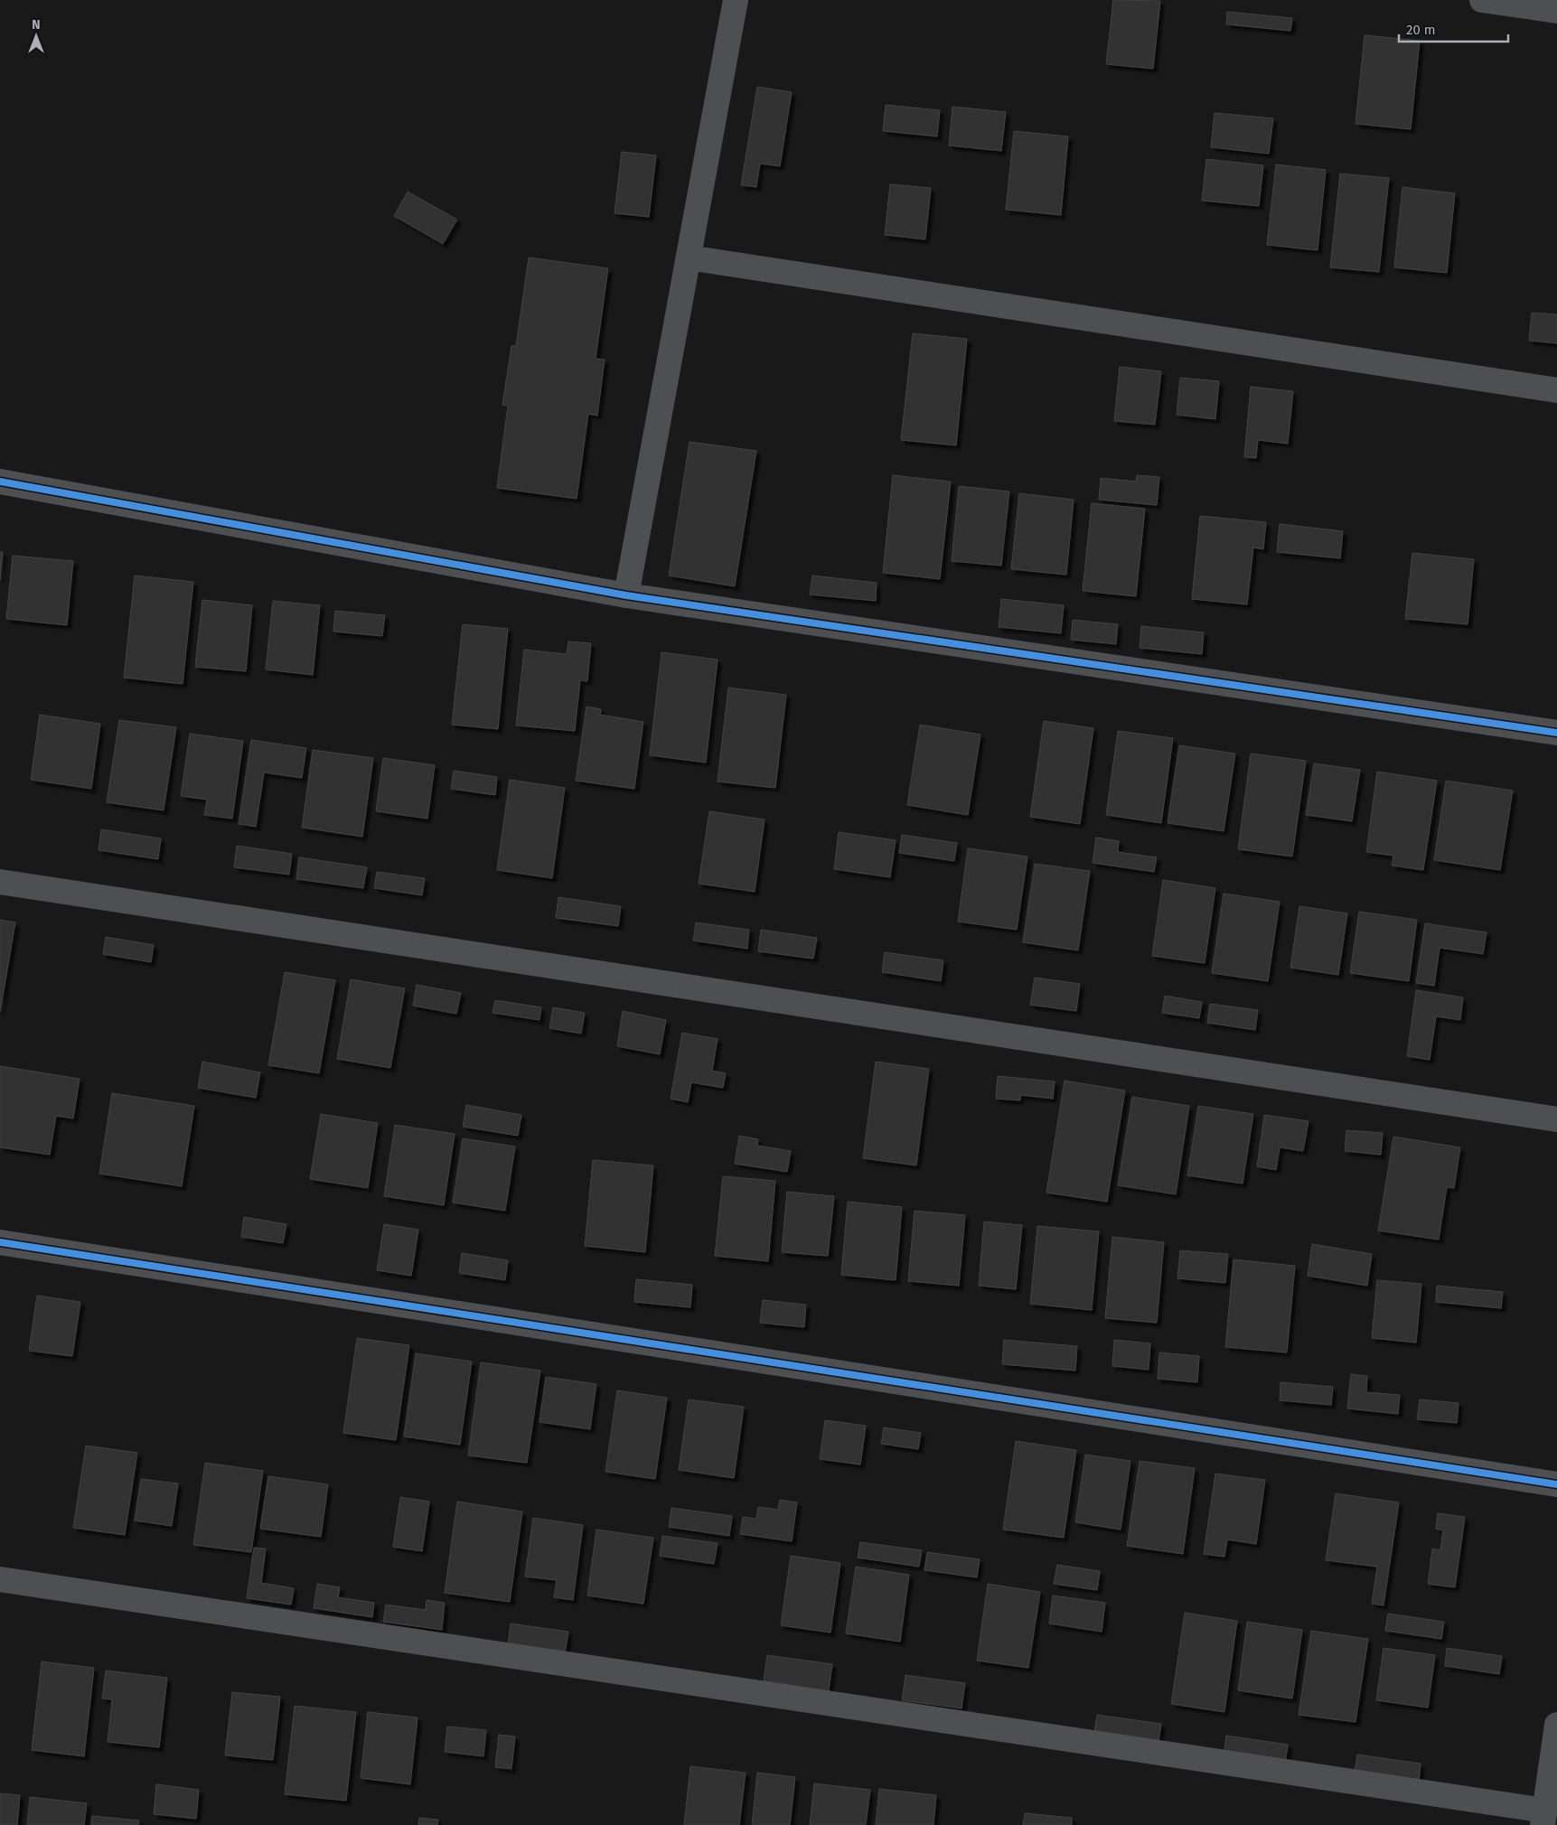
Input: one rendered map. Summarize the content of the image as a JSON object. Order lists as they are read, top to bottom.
{
  "scale_bar": "20 m",
  "north": "top"
}
